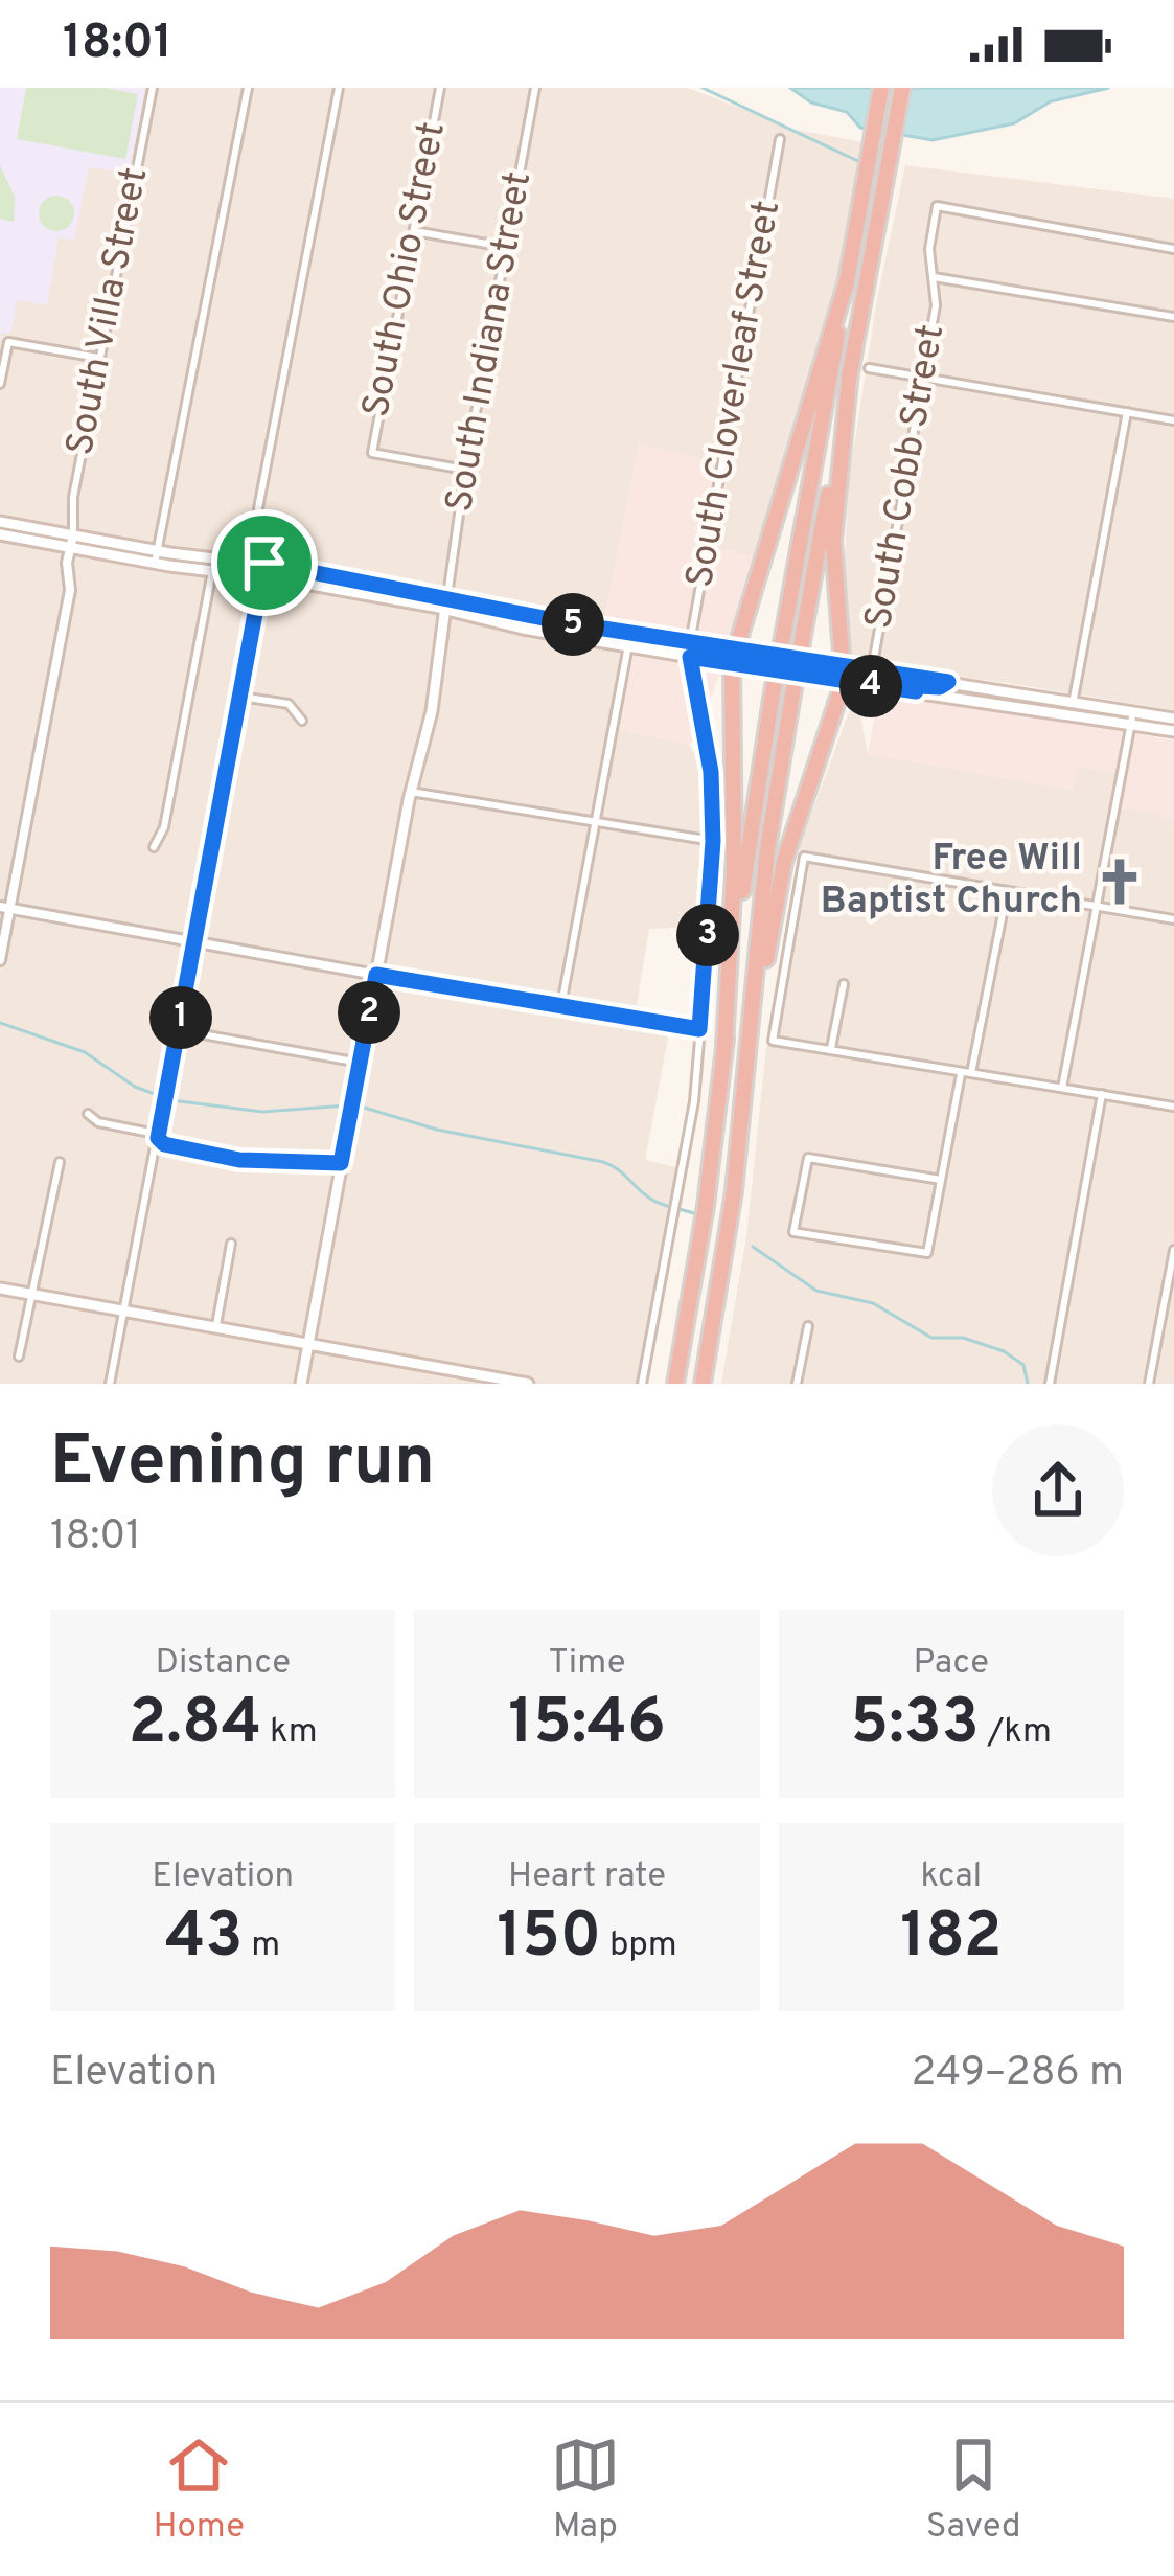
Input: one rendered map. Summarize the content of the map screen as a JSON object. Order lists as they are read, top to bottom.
{
  "streets": {
    "street": [
      "South Ohio Street",
      "South Villa Street",
      "South Indiana Street",
      "South Cloverleaf Street",
      "South Cobb Street"
    ]
  },
  "crossings": [
    ["South Ohio Street", "South Indiana Street"]
  ],
  "places": {
    "church": ["Free Will Baptist Church"]
  },
  "page": {
    "status": "18:01",
    "pins": [
      "5",
      "4",
      "3",
      "2",
      "1"
    ],
    "heading": ["Evening run", "18:01"],
    "stats": [
      ["Distance", "2.84 km"],
      ["Time", "15:46"],
      ["Pace", "5:33 /km"],
      ["Elevation", "43 m"],
      ["Heart rate", "150 bpm"],
      ["kcal", "182"]
    ],
    "chart": ["Elevation", "249–286 m"],
    "tabs": ["Home", "Map", "Saved"]
  }
}
